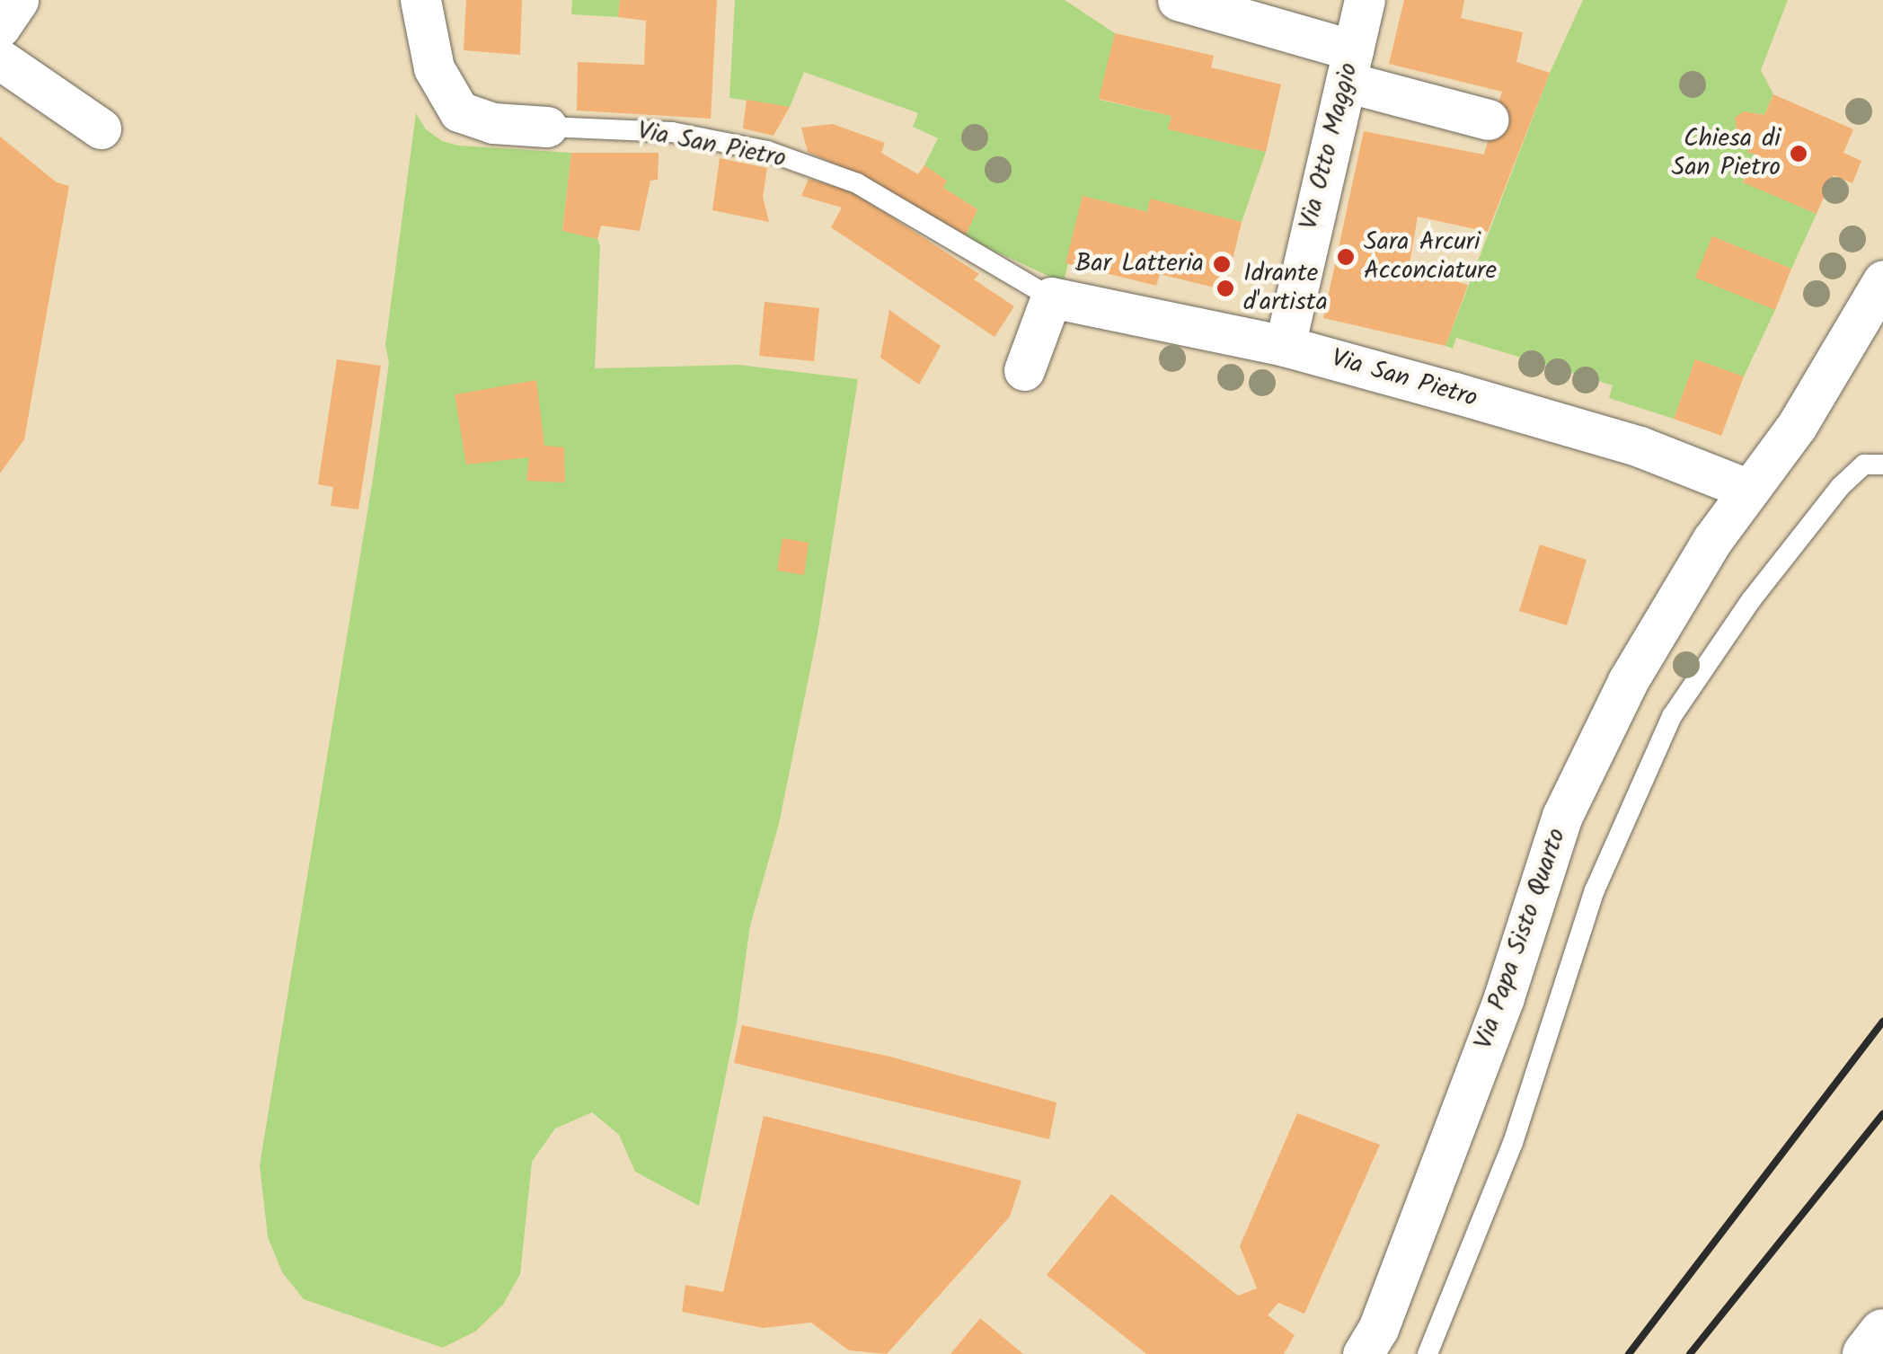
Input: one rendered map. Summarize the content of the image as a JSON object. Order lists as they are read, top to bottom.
{
  "streets": {
    "street": ["Via San Pietro", "Via Otto Maggio", "Via Papa Sisto Quarto"]
  },
  "crossings": [
    ["Via San Pietro", "Via Otto Maggio"],
    ["Via San Pietro", "Via Papa Sisto Quarto"]
  ],
  "places": [
    "Chiesa di San Pietro",
    "Sara Arcuri Acconciature",
    "Bar Latteria",
    "Idrante d'artista"
  ]
}
